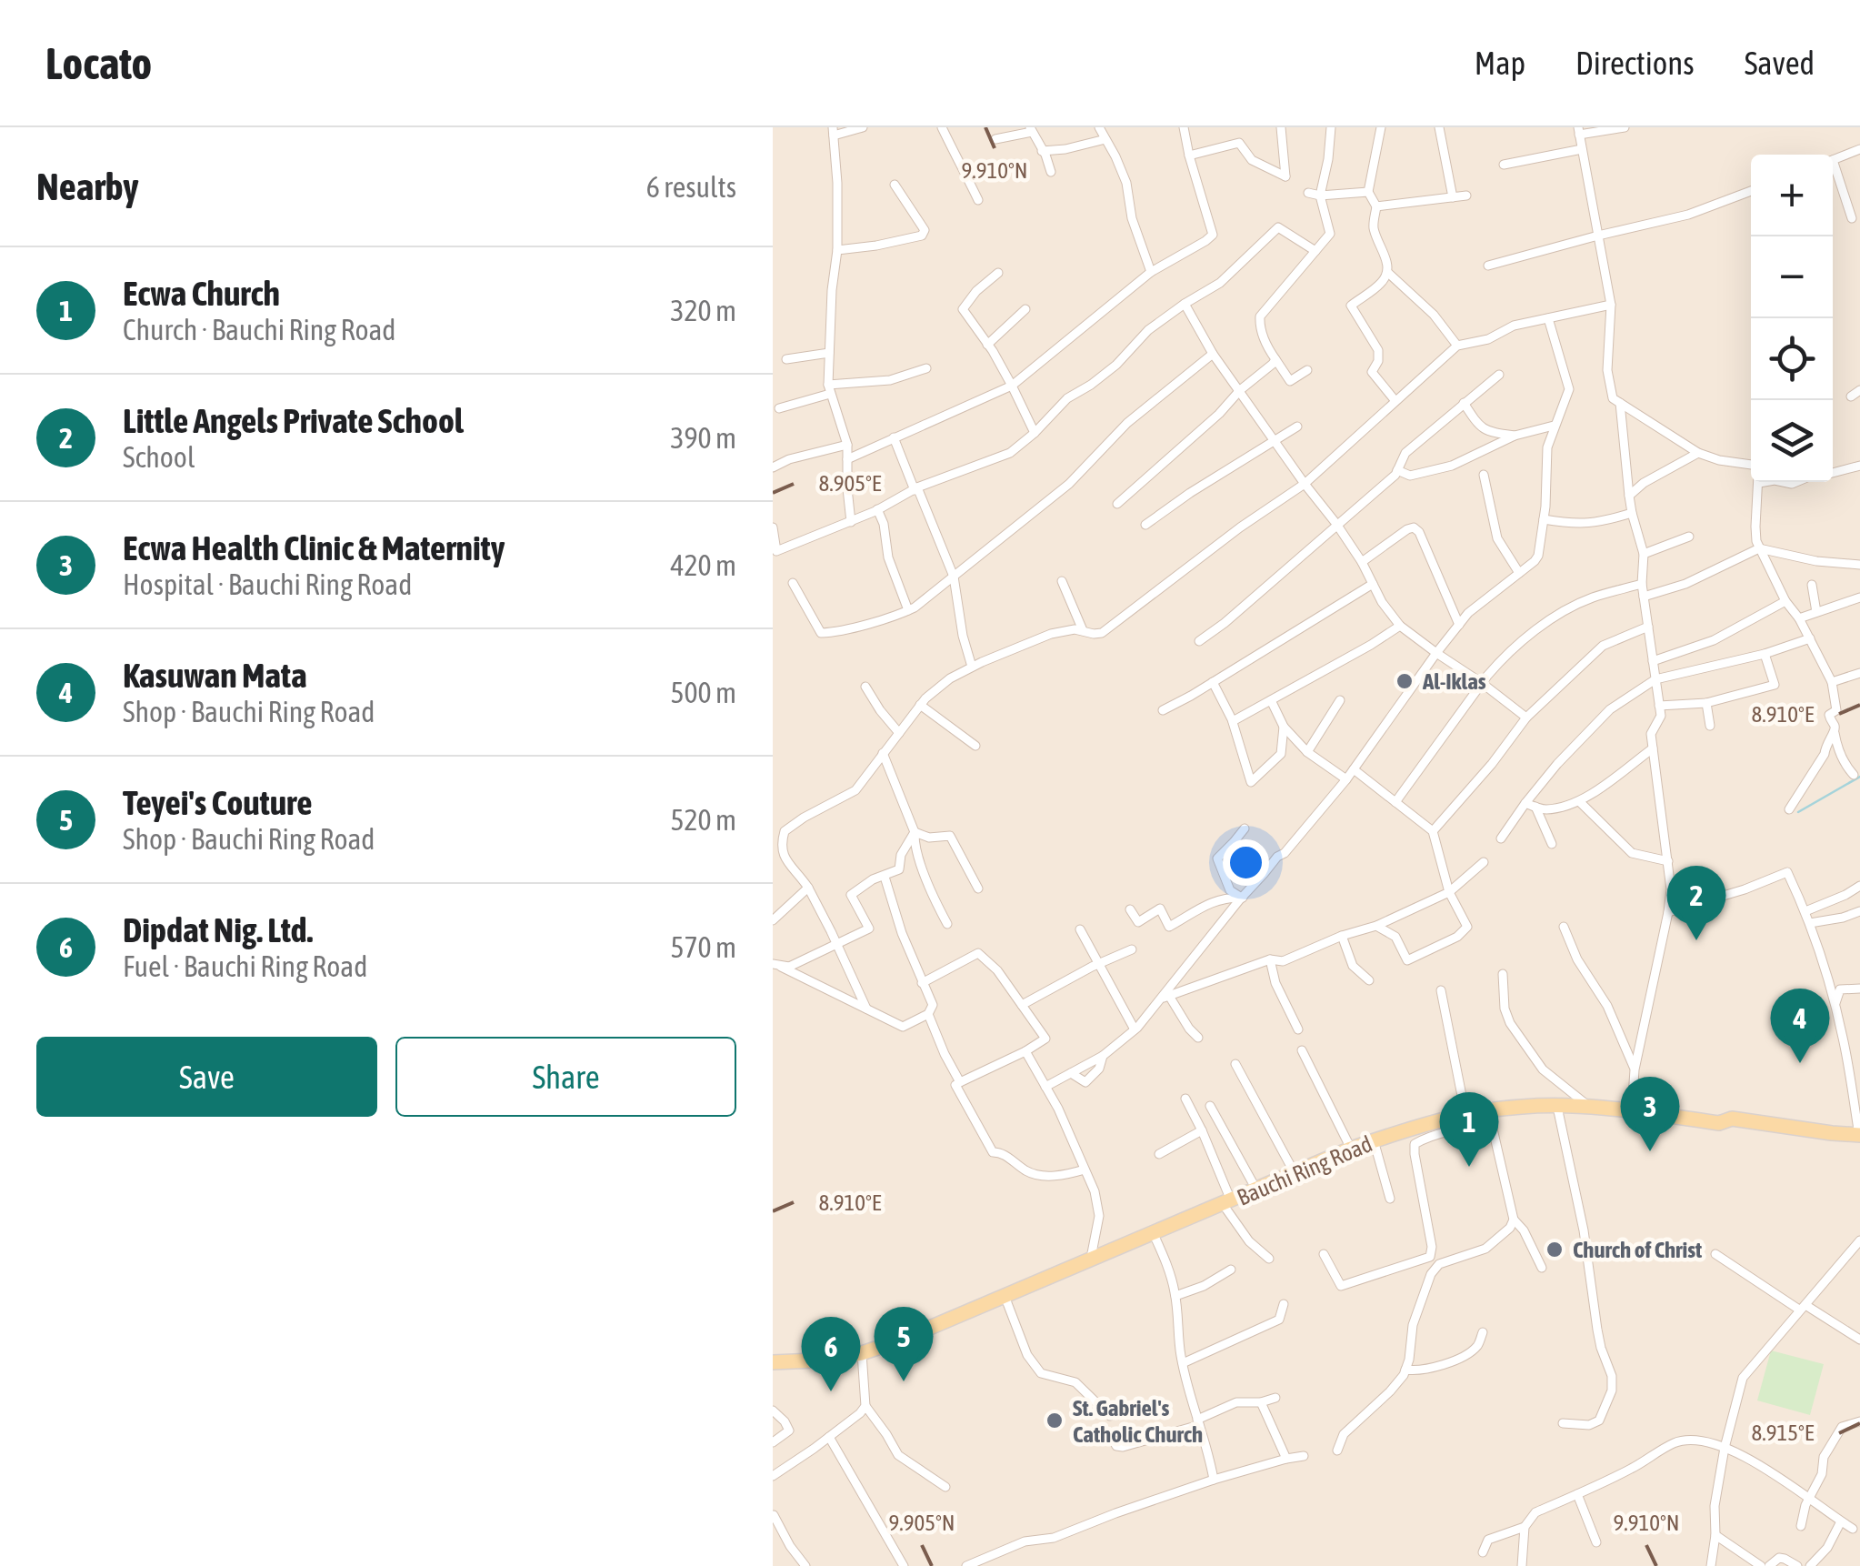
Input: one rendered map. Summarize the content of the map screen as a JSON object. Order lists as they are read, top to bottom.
{
  "streets": {
    "main road": ["Bauchi Ring Road"]
  },
  "places": ["Al-Iklas", "Church of Christ", "St. Gabriel's Catholic Church"],
  "page": {
    "header": "Locato",
    "nav": ["Map", "Directions", "Saved"],
    "heading": ["Nearby", "6 results"],
    "map_buttons": ["+", "−"],
    "list": [
      {
        "mark": "1",
        "name": "Ecwa Church",
        "note": "Church · Bauchi Ring Road",
        "value": "320 m"
      },
      {
        "mark": "2",
        "name": "Little Angels Private School",
        "note": "School",
        "value": "390 m"
      },
      {
        "mark": "3",
        "name": "Ecwa Health Clinic & Maternity",
        "note": "Hospital · Bauchi Ring Road",
        "value": "420 m"
      },
      {
        "mark": "4",
        "name": "Kasuwan Mata",
        "note": "Shop · Bauchi Ring Road",
        "value": "500 m"
      },
      {
        "mark": "5",
        "name": "Teyei's Couture",
        "note": "Shop · Bauchi Ring Road",
        "value": "520 m"
      },
      {
        "mark": "6",
        "name": "Dipdat Nig. Ltd.",
        "note": "Fuel · Bauchi Ring Road",
        "value": "570 m"
      }
    ],
    "pins": [
      "2",
      "4",
      "3",
      "1",
      "5",
      "6"
    ],
    "buttons": ["Save", "Share"]
  },
  "coordinates": [
    "9.910°N",
    "8.905°E",
    "8.910°E",
    "8.915°E",
    "9.905°N"
  ]
}
